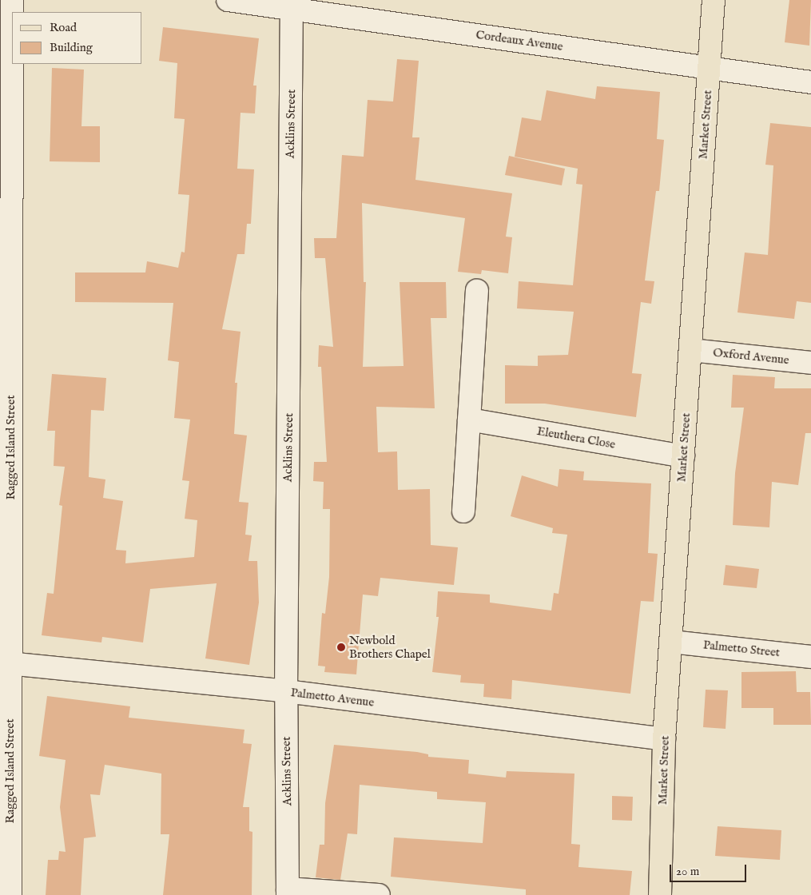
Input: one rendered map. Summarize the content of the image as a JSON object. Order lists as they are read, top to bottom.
{
  "streets": {
    "main road": ["Market Street"],
    "street": [
      "Cordeaux Avenue",
      "Acklins Street",
      "Oxford Avenue",
      "Eleuthera Close",
      "Ragged Island Street",
      "Palmetto Street",
      "Palmetto Avenue"
    ]
  },
  "crossings": [
    ["Cordeaux Avenue", "Acklins Street"],
    ["Cordeaux Avenue", "Market Street"],
    ["Acklins Street", "Palmetto Avenue"],
    ["Market Street", "Oxford Avenue"],
    ["Market Street", "Eleuthera Close"],
    ["Market Street", "Palmetto Street"],
    ["Market Street", "Palmetto Avenue"],
    ["Ragged Island Street", "Palmetto Avenue"]
  ],
  "places": ["Newbold Brothers Chapel"],
  "legend": ["Road", "Building"],
  "scale_bar": "20 m"
}
